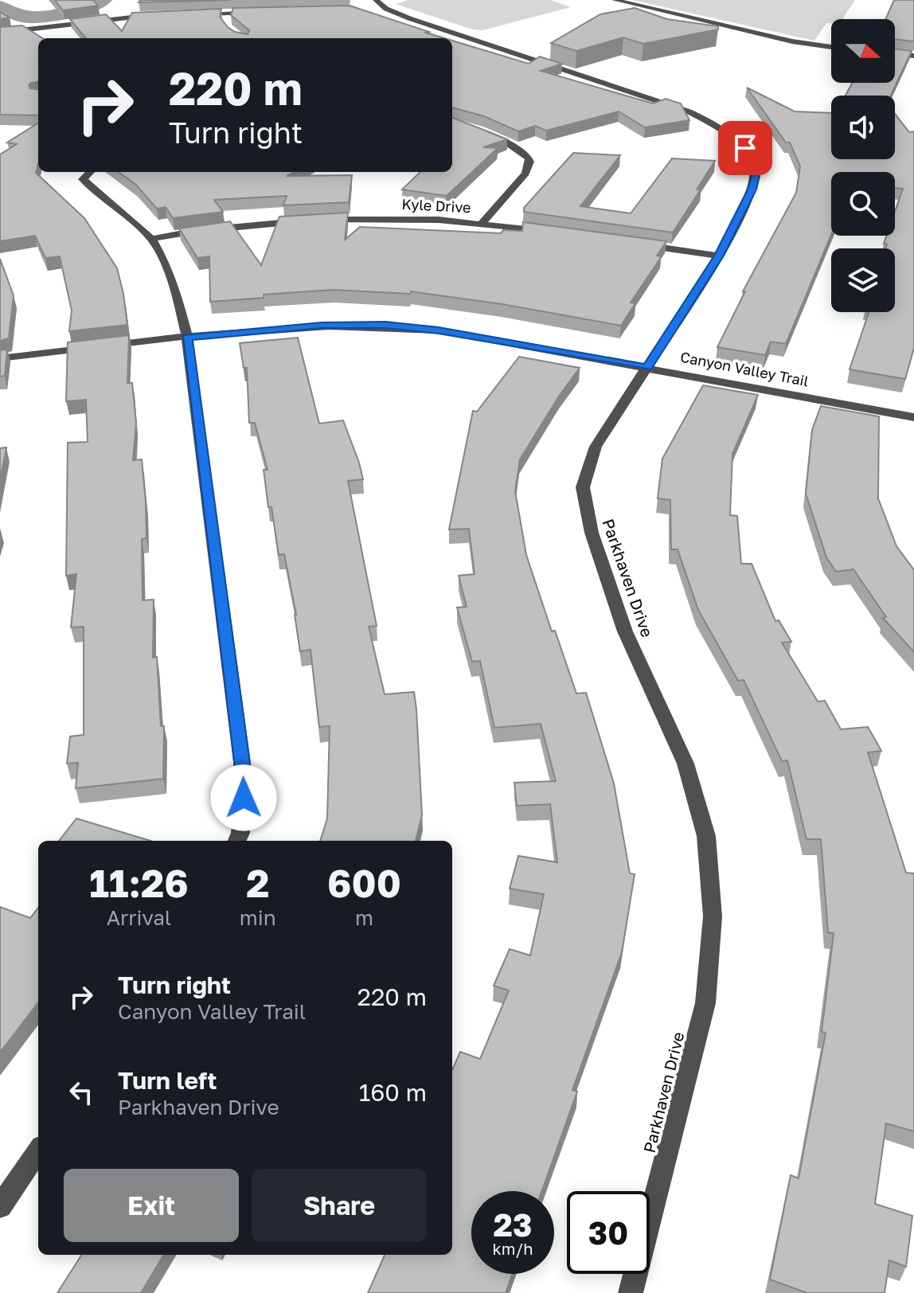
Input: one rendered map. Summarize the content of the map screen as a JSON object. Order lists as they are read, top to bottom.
{
  "streets": {
    "street": ["Kyle Drive", "Canyon Valley Trail", "Parkhaven Drive"]
  },
  "crossings": [
    ["Canyon Valley Trail", "Parkhaven Drive"]
  ],
  "north": "right",
  "page": {
    "turn": ["220 m", "Turn right"],
    "eta": [
      "11:26",
      "Arrival",
      "2",
      "min",
      "600",
      "m"
    ],
    "list": [
      {
        "name": "Turn right",
        "note": "Canyon Valley Trail",
        "value": "220 m"
      },
      {
        "name": "Turn left",
        "note": "Parkhaven Drive",
        "value": "160 m"
      }
    ],
    "buttons": ["Exit", "Share"],
    "speed": "23 km/h",
    "limit": "30"
  }
}
